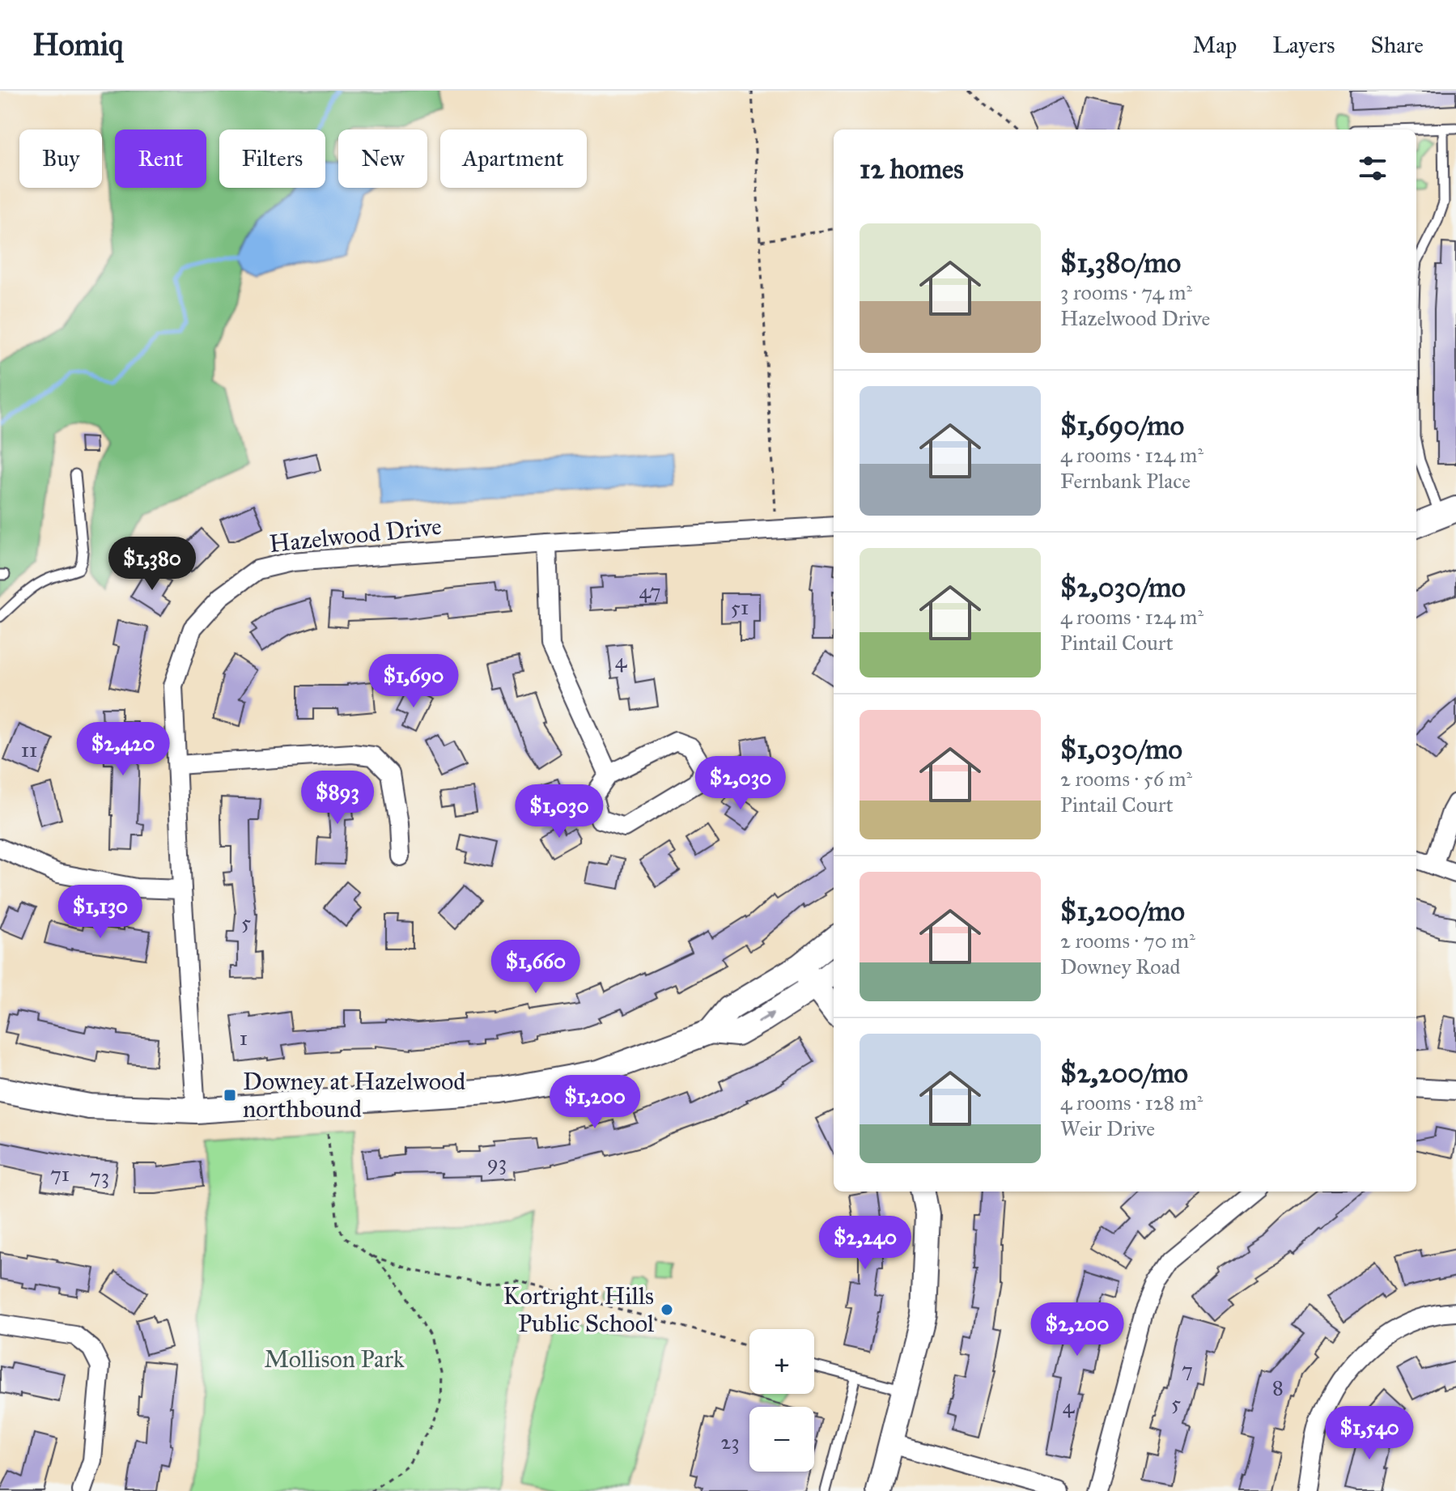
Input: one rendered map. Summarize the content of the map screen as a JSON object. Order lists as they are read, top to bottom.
{
  "streets": {
    "street": ["Hazelwood Drive"]
  },
  "parks": ["Mollison Park"],
  "places": {
    "transit": ["Downey at Hazelwood northbound"],
    "other": ["Kortright Hills Public School"]
  },
  "house_numbers": [
    "47",
    "51",
    "4",
    "11",
    "5",
    "1",
    "93",
    "71",
    "73",
    "7",
    "8",
    "5",
    "4",
    "23"
  ],
  "page": {
    "header": "Homiq",
    "nav": ["Map", "Layers", "Share"],
    "chip": [
      "Buy",
      "Rent",
      "Filters",
      "New",
      "Apartment"
    ],
    "heading": "12 homes",
    "list": [
      {
        "name": "$1,380/mo",
        "note": "3 rooms · 74 m² · Hazelwood Drive"
      },
      {
        "name": "$1,690/mo",
        "note": "4 rooms · 124 m² · Fernbank Place"
      },
      {
        "name": "$2,030/mo",
        "note": "4 rooms · 124 m² · Pintail Court"
      },
      {
        "name": "$1,030/mo",
        "note": "2 rooms · 56 m² · Pintail Court"
      },
      {
        "name": "$1,200/mo",
        "note": "2 rooms · 70 m² · Downey Road"
      },
      {
        "name": "$2,200/mo",
        "note": "4 rooms · 128 m² · Weir Drive"
      }
    ],
    "price": [
      "$1,380",
      "$1,690",
      "$2,420",
      "$2,030",
      "$893",
      "$1,030",
      "$1,130",
      "$1,660",
      "$1,200",
      "$2,240",
      "$2,200",
      "$1,540"
    ],
    "map_buttons": ["+", "−"]
  }
}
